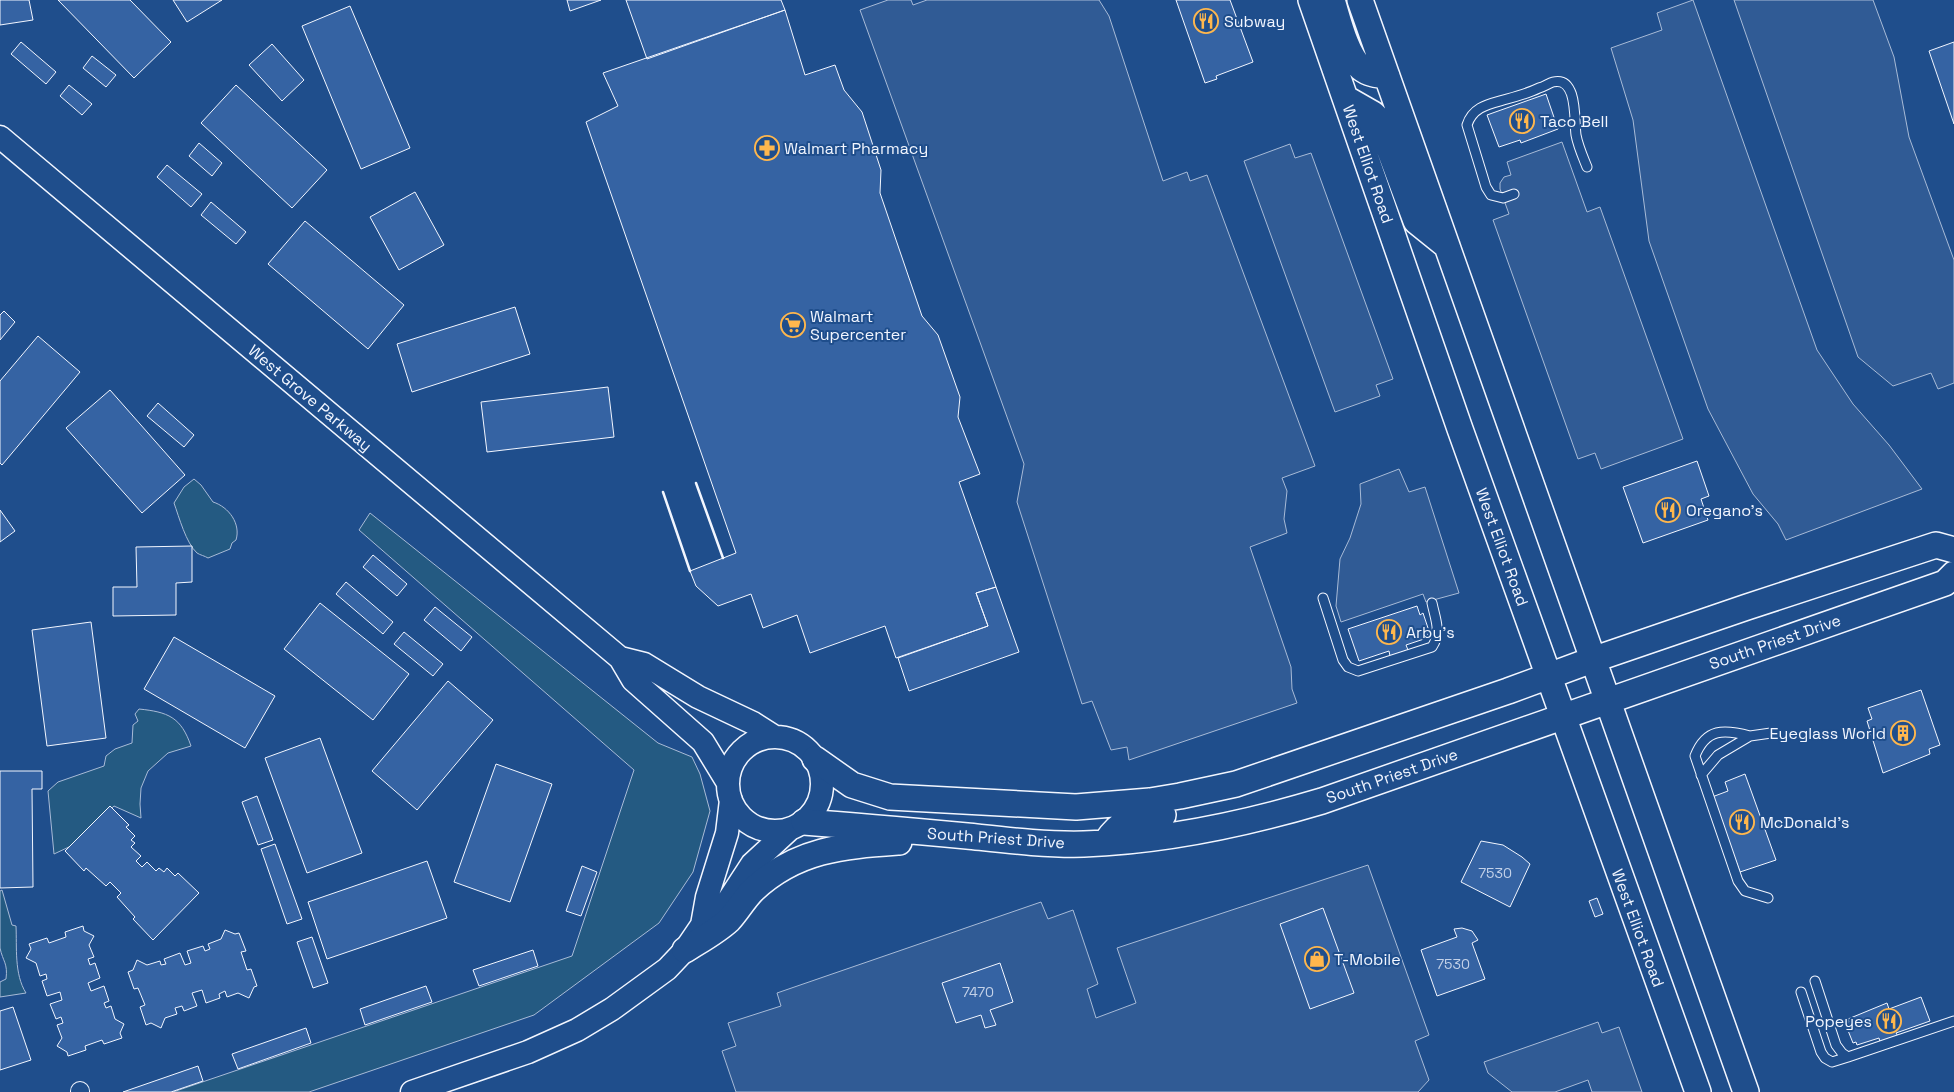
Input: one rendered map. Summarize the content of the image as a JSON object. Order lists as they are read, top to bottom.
{
  "streets": {
    "main road": ["West Elliot Road", "South Priest Drive"],
    "street": ["West Grove Parkway"]
  },
  "crossings": [
    ["West Elliot Road", "South Priest Drive"],
    ["West Grove Parkway", "South Priest Drive"]
  ],
  "places": {
    "restaurant": [
      "Subway",
      "Taco Bell",
      "Oregano's",
      "Arby's",
      "McDonald's",
      "Popeyes"
    ],
    "pharmacy": ["Walmart Pharmacy"],
    "supermarket": ["Walmart Supercenter"],
    "building": ["Eyeglass World"],
    "shop": ["T-Mobile"]
  },
  "house_numbers": ["7530", "7530", "7470"]
}
